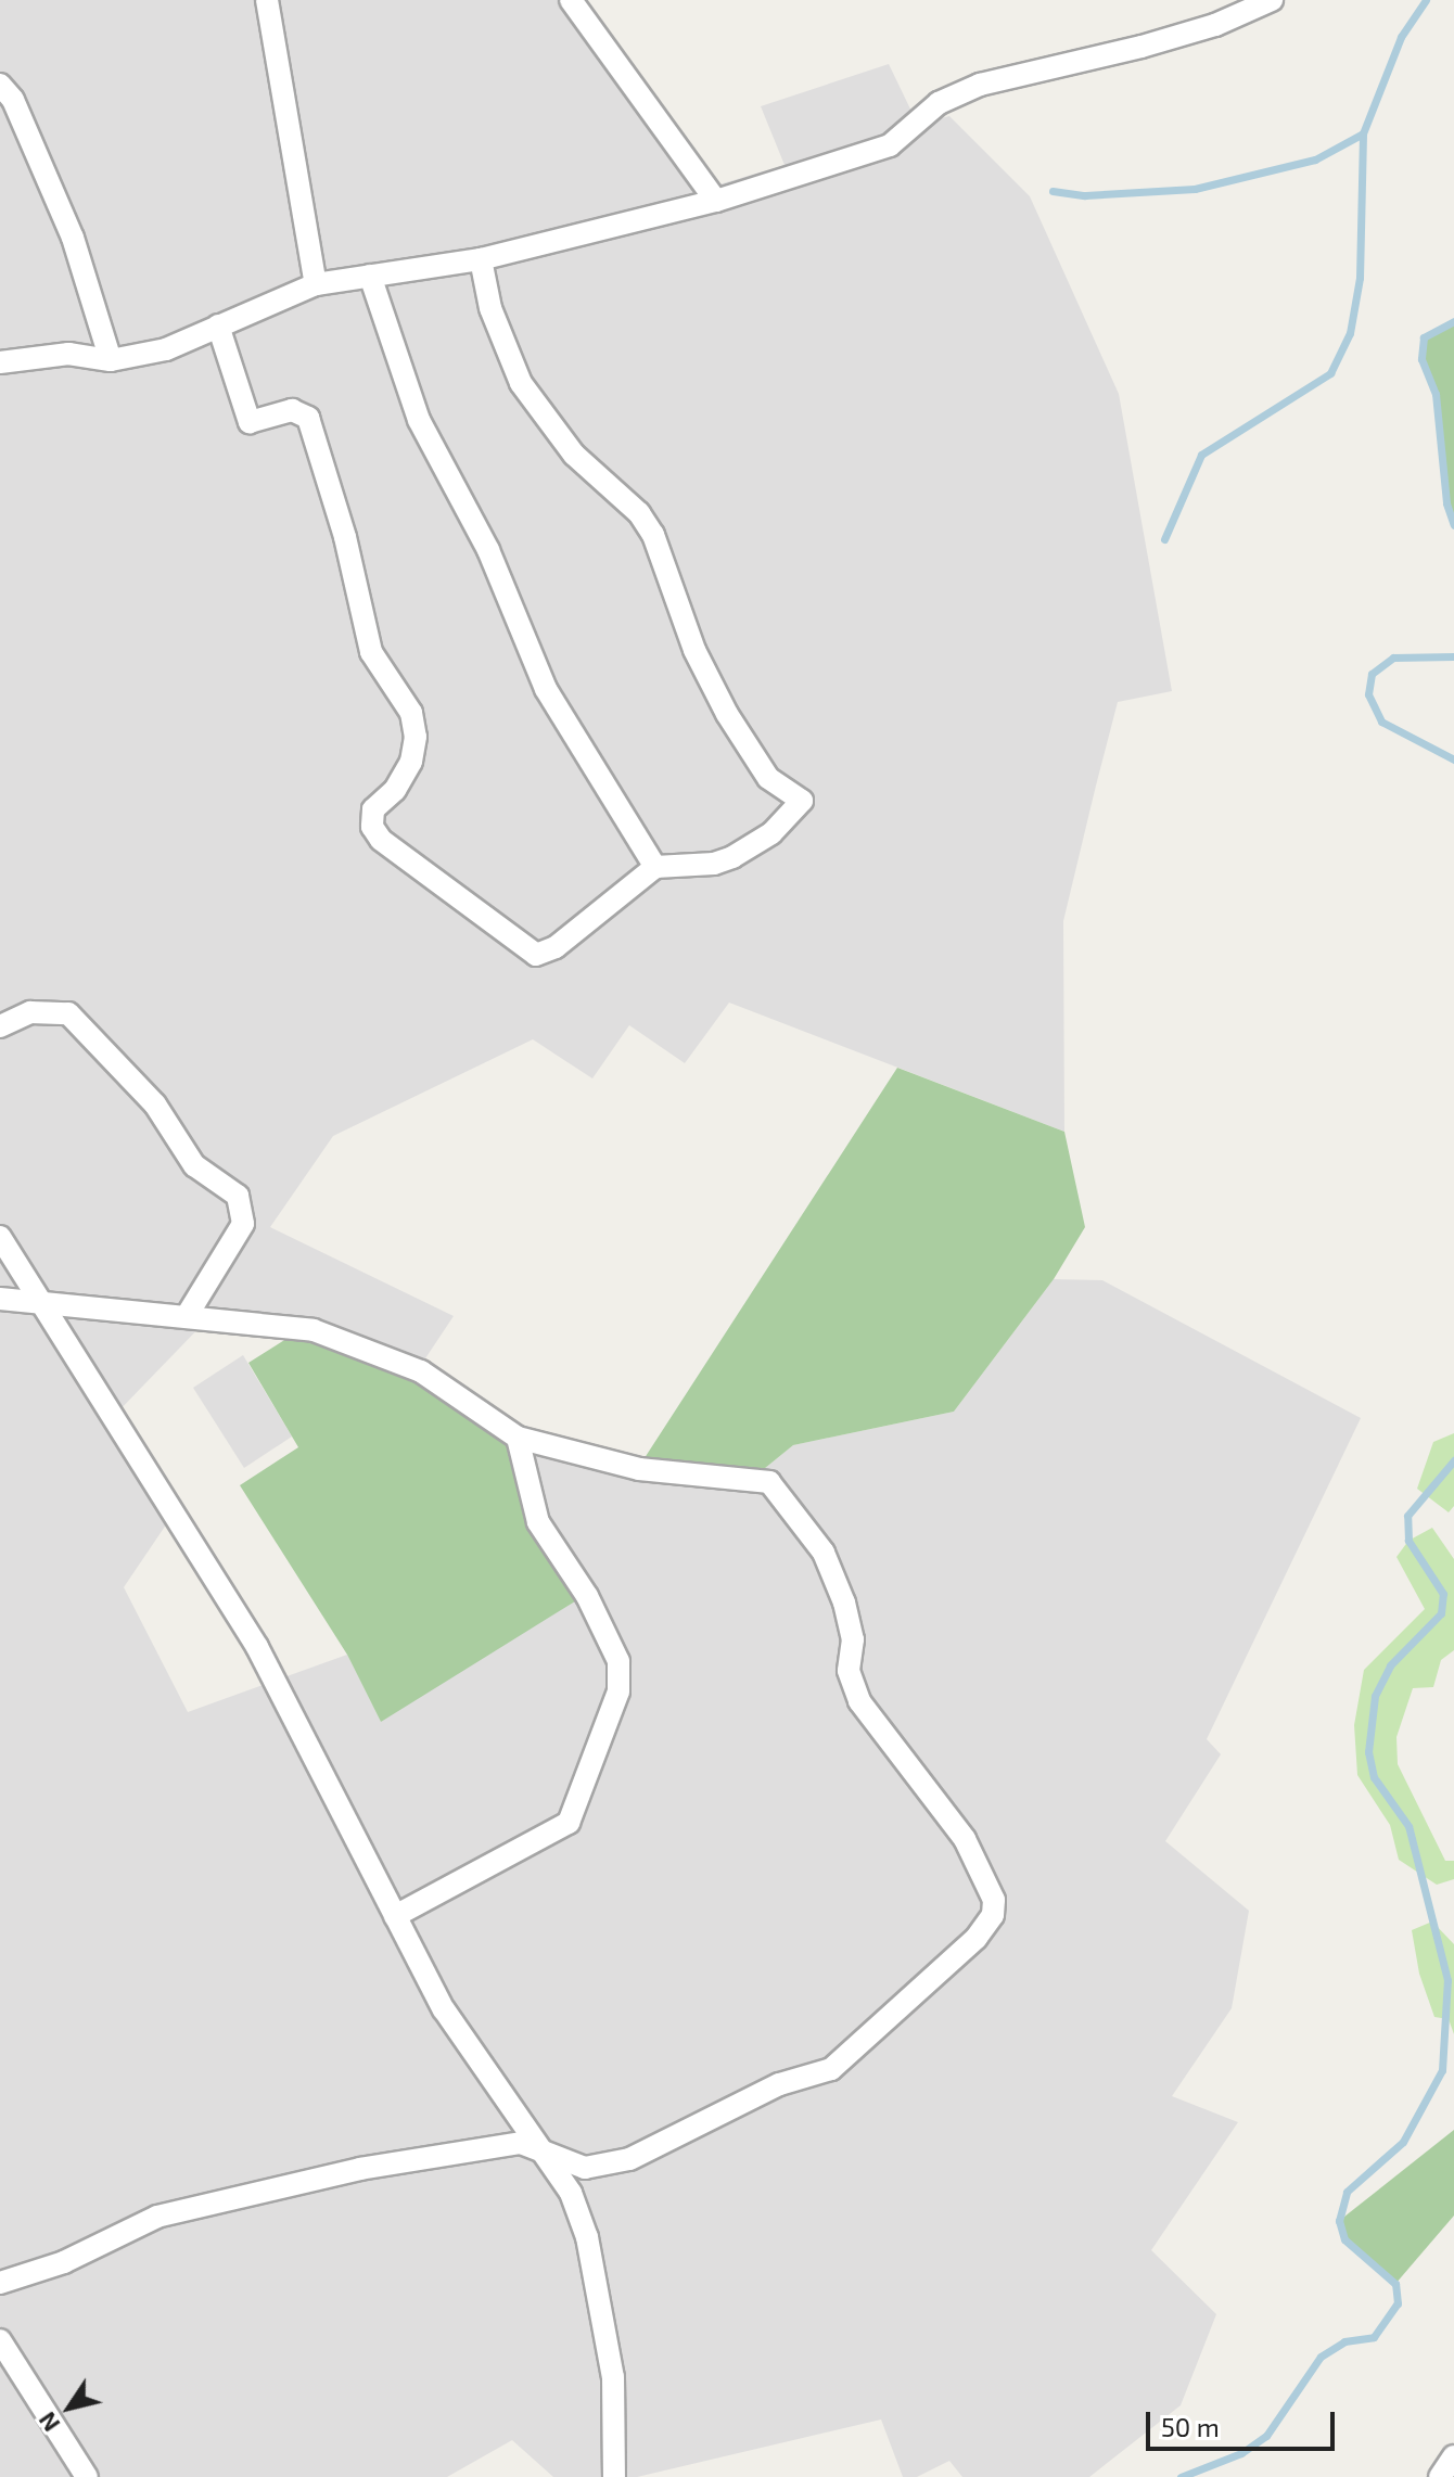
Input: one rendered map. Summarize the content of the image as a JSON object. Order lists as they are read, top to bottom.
{
  "scale_bar": "50 m",
  "north": "bottom left"
}
